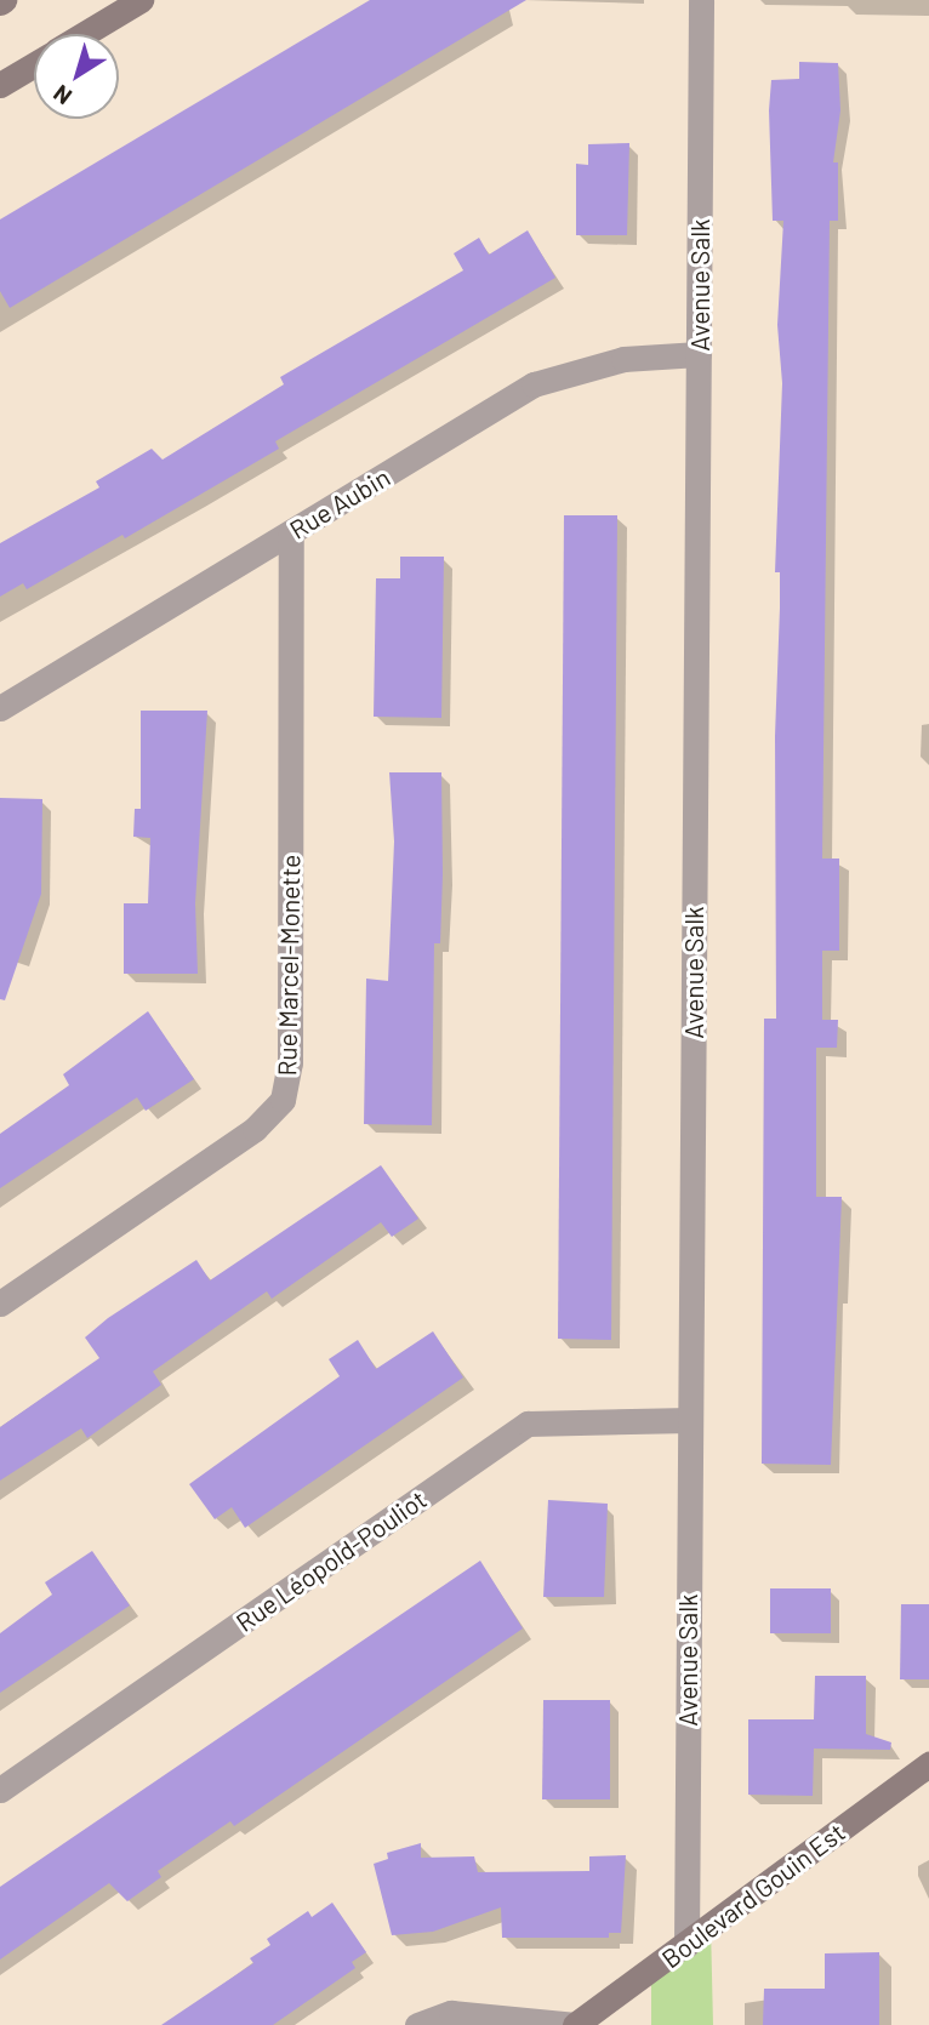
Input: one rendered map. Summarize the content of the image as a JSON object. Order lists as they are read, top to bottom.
{
  "streets": {
    "street": [
      "Avenue Salk",
      "Rue Aubin",
      "Rue Marcel-Monette",
      "Rue Léopold-Pouliot",
      "Boulevard Gouin Est"
    ]
  },
  "crossings": [
    ["Avenue Salk", "Rue Aubin"],
    ["Avenue Salk", "Rue Léopold-Pouliot"],
    ["Avenue Salk", "Boulevard Gouin Est"],
    ["Rue Aubin", "Rue Marcel-Monette"]
  ],
  "north": "bottom left"
}
